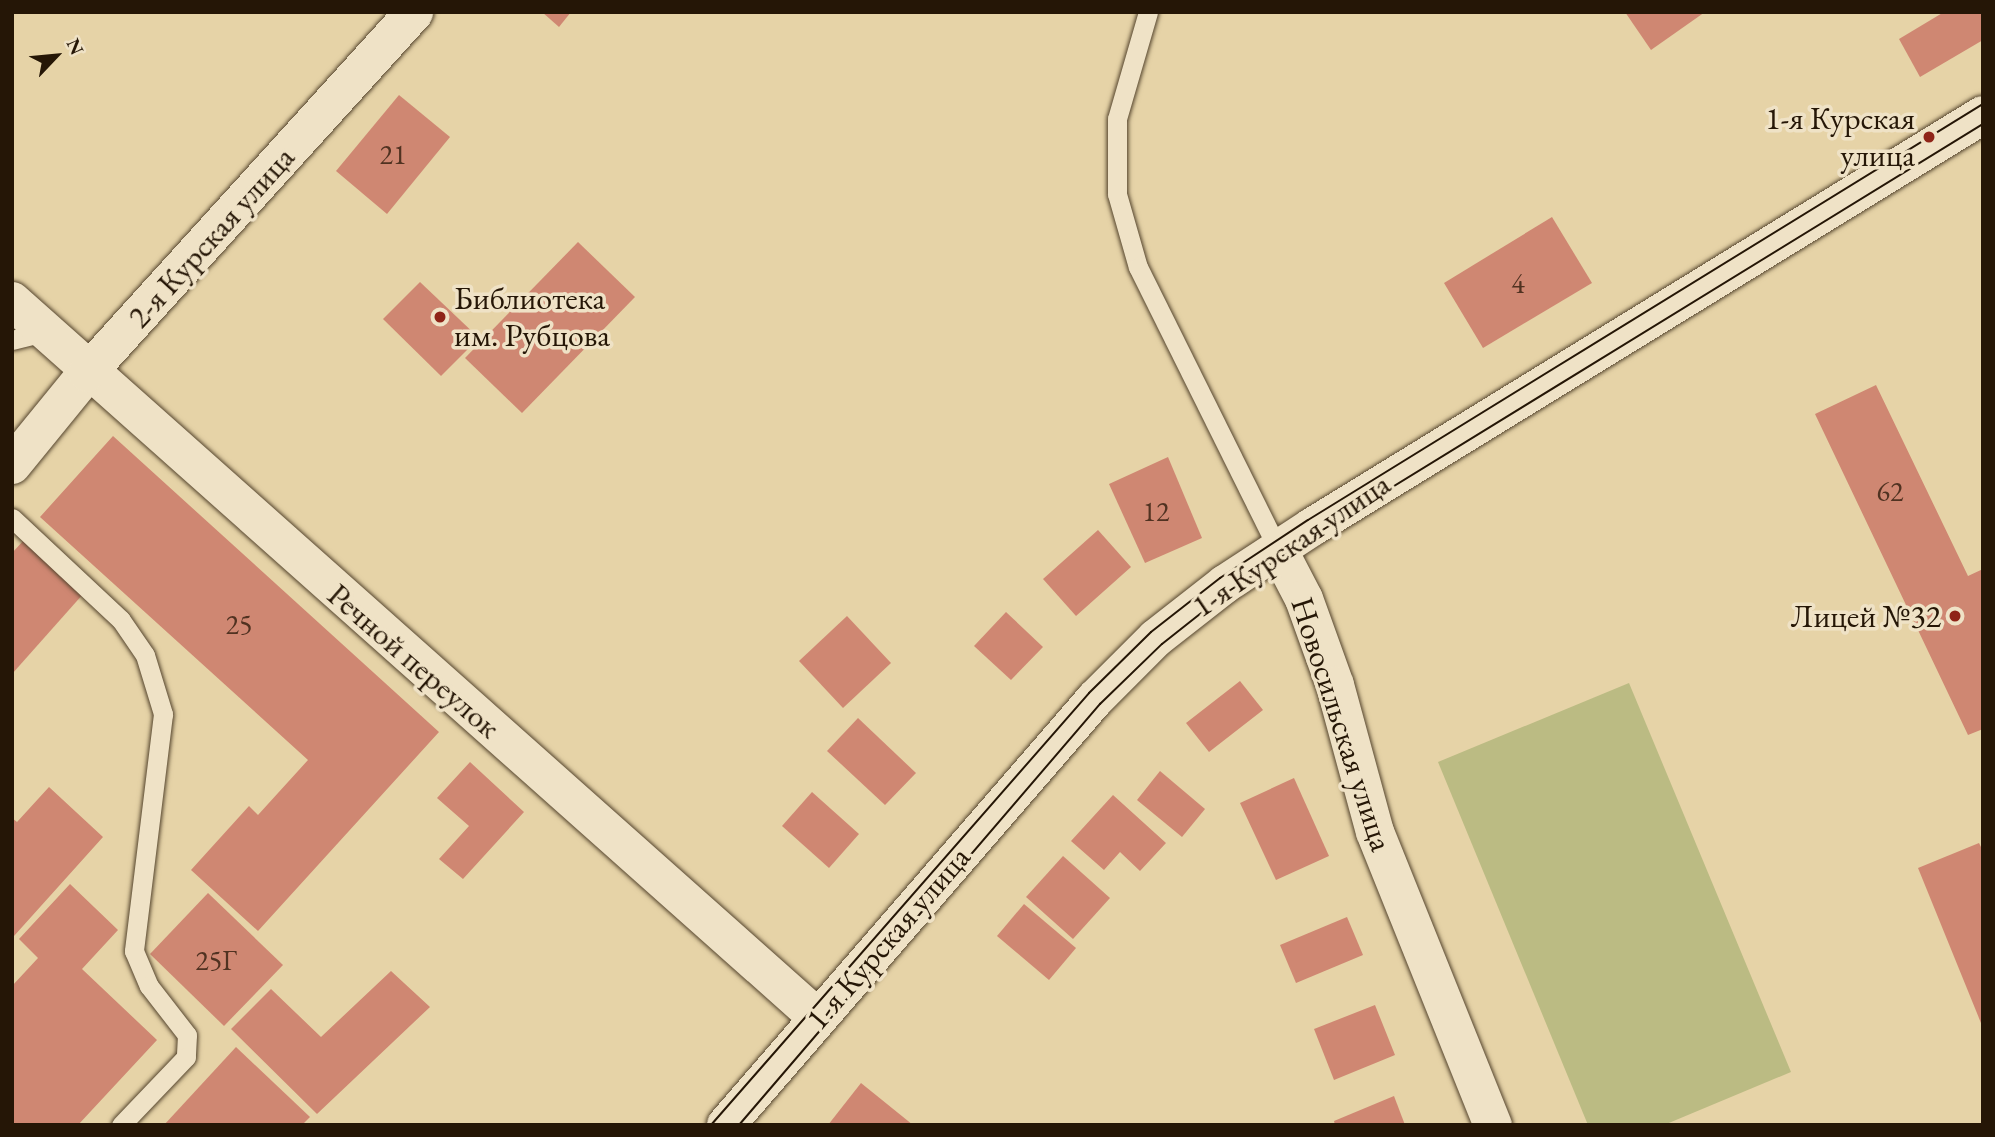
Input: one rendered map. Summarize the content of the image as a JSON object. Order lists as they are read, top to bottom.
{
  "streets": {
    "street": [
      "2-я Курская улица",
      "1-я Курская улица",
      "Речной переулок",
      "Новосильская улица"
    ]
  },
  "crossings": [
    ["2-я Курская улица", "Речной переулок"],
    ["1-я Курская улица", "Речной переулок"],
    ["1-я Курская улица", "Новосильская улица"]
  ],
  "places": ["1-я Курская улица", "Библиотека им. Рубцова", "Лицей №32"],
  "house_numbers": [
    "21",
    "4",
    "62",
    "12",
    "25",
    "25Г"
  ],
  "north": "top right"
}
